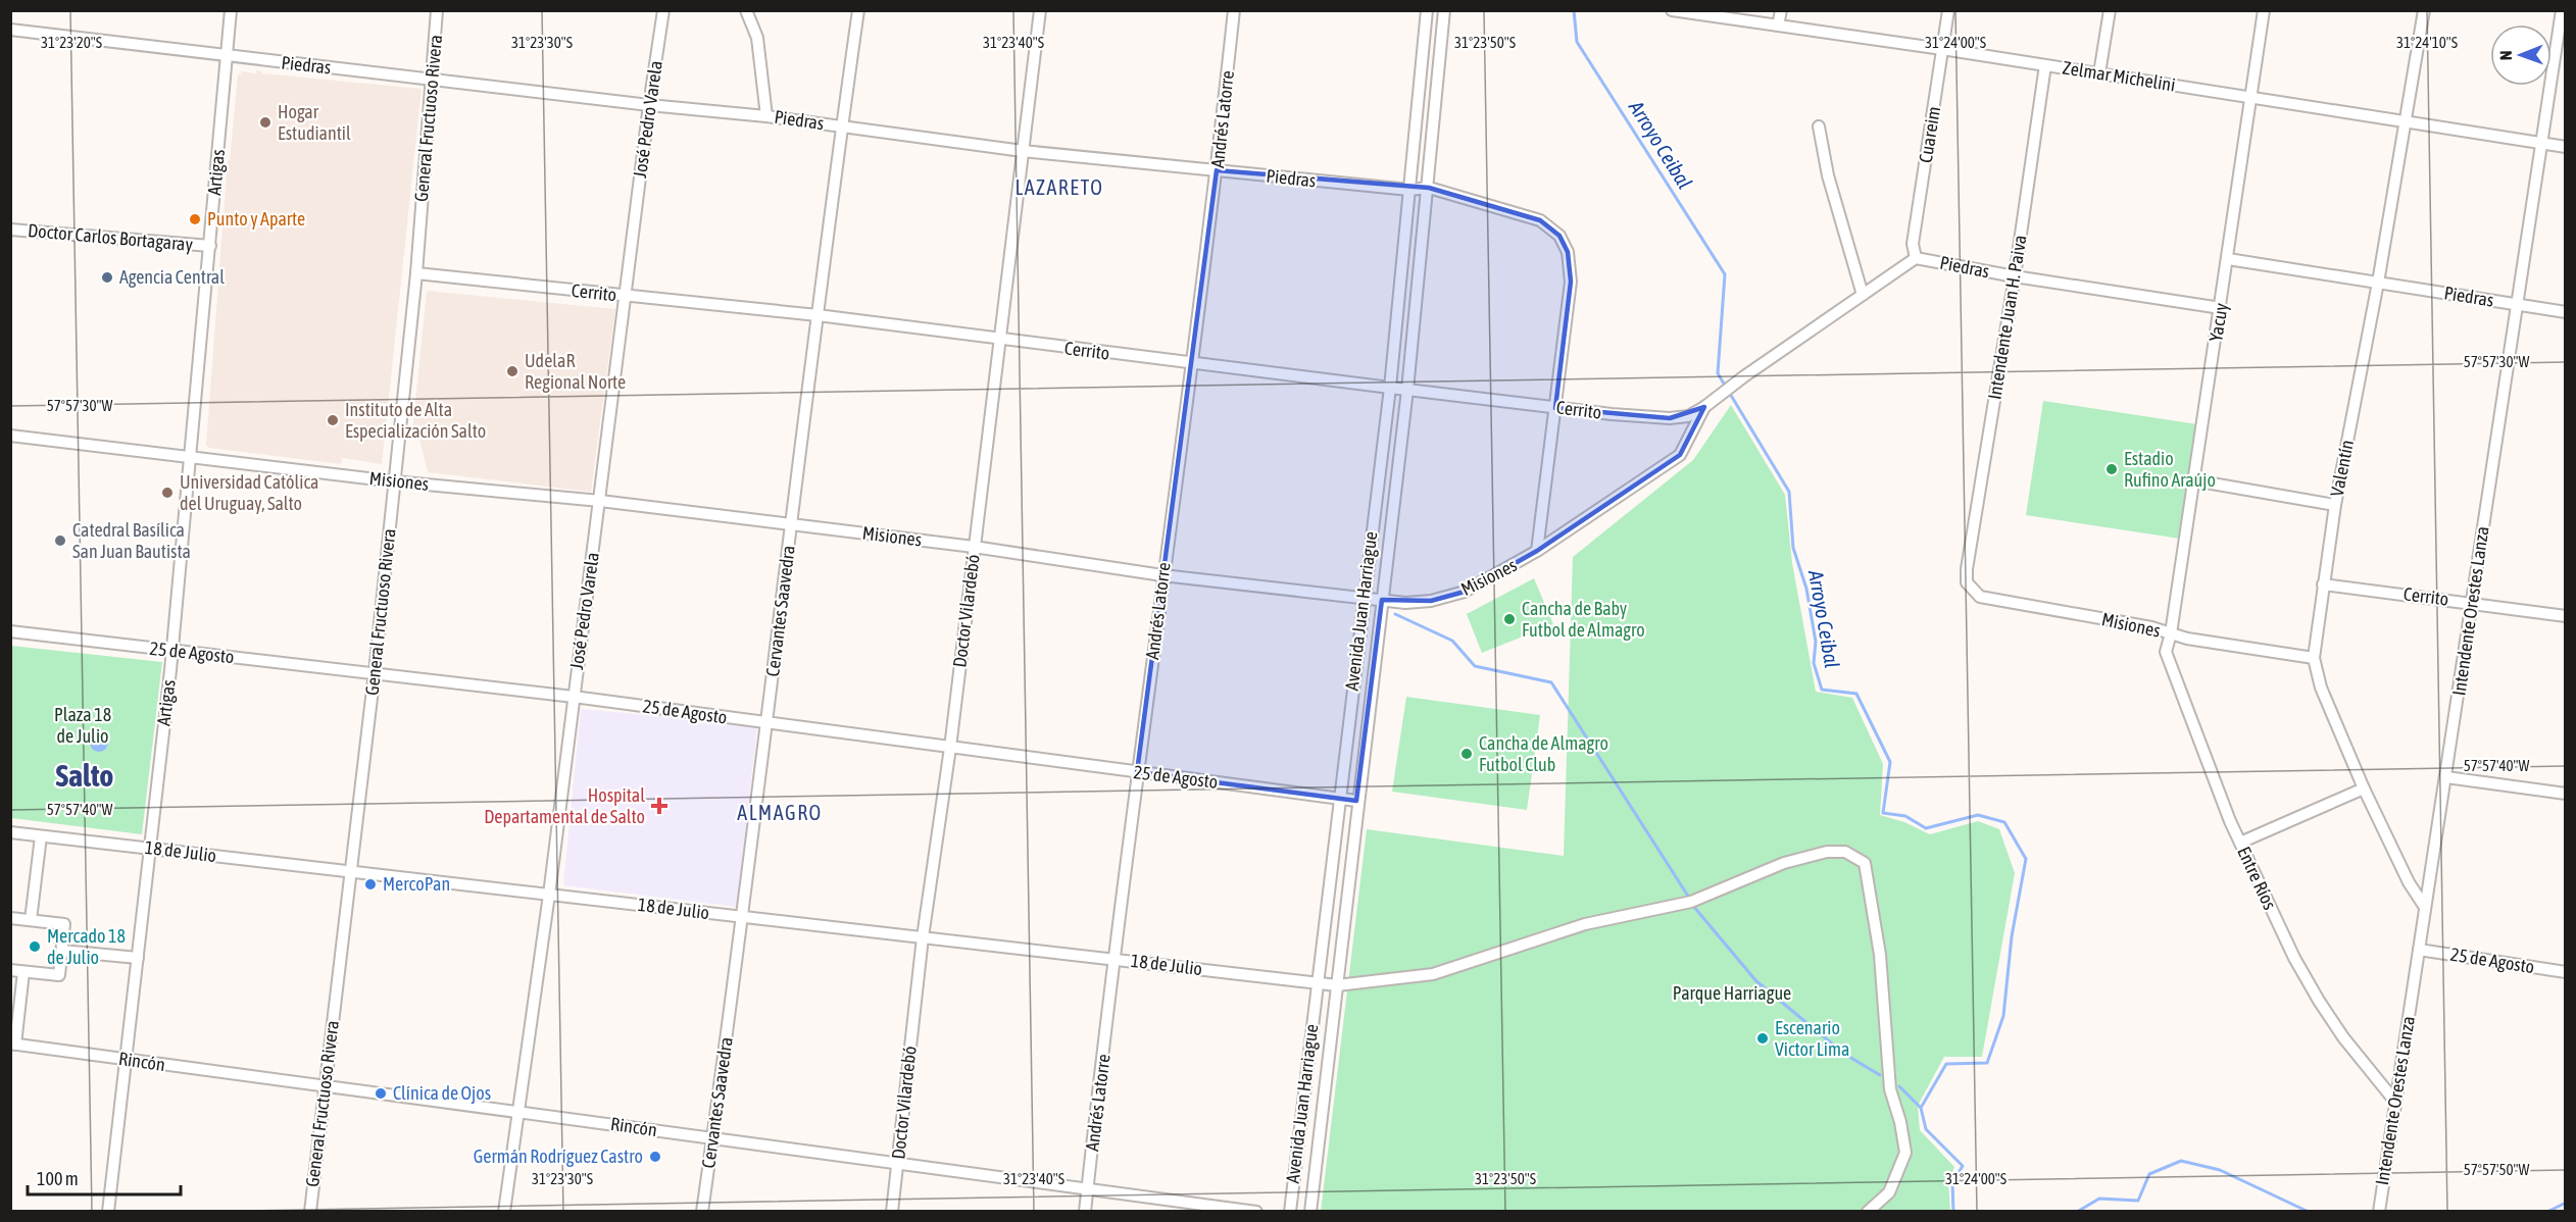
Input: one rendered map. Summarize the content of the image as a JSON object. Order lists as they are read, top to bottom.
{
  "streets": {
    "street": [
      "Piedras",
      "Zelmar Michelini",
      "General Fructuoso Rivera",
      "José Pedro Varela",
      "Andrés Latorre",
      "Cuareim",
      "Artigas",
      "Doctor Carlos Bortagaray",
      "Cerrito",
      "Intendente Juan H. Paiva",
      "Yacuy",
      "Valentín",
      "Misiones",
      "Cervantes Saavedra",
      "Doctor Vilardebó",
      "Avenida Juan Harriague",
      "Intendente Orestes Lanza",
      "25 de Agosto",
      "18 de Julio",
      "Entre Ríos",
      "Rincón"
    ]
  },
  "crossings": [
    ["Piedras", "General Fructuoso Rivera"],
    ["Piedras", "José Pedro Varela"],
    ["Piedras", "Andrés Latorre"],
    ["Piedras", "Cuareim"],
    ["Piedras", "Artigas"],
    ["Piedras", "Cerrito"],
    ["Piedras", "Intendente Juan H. Paiva"],
    ["Piedras", "Yacuy"],
    ["Piedras", "Valentín"],
    ["Piedras", "Cervantes Saavedra"],
    ["Piedras", "Doctor Vilardebó"],
    ["Piedras", "Avenida Juan Harriague"],
    ["Piedras", "Intendente Orestes Lanza"],
    ["Zelmar Michelini", "Cuareim"],
    ["Zelmar Michelini", "Intendente Juan H. Paiva"],
    ["Zelmar Michelini", "Yacuy"],
    ["Zelmar Michelini", "Valentín"],
    ["Zelmar Michelini", "Intendente Orestes Lanza"],
    ["General Fructuoso Rivera", "Cerrito"],
    ["General Fructuoso Rivera", "Misiones"],
    ["General Fructuoso Rivera", "25 de Agosto"],
    ["General Fructuoso Rivera", "18 de Julio"],
    ["General Fructuoso Rivera", "Rincón"],
    ["José Pedro Varela", "Cerrito"],
    ["José Pedro Varela", "Misiones"],
    ["José Pedro Varela", "25 de Agosto"],
    ["José Pedro Varela", "18 de Julio"],
    ["José Pedro Varela", "Rincón"],
    ["Andrés Latorre", "Cerrito"],
    ["Andrés Latorre", "Misiones"],
    ["Andrés Latorre", "25 de Agosto"],
    ["Andrés Latorre", "18 de Julio"],
    ["Andrés Latorre", "Rincón"],
    ["Artigas", "Doctor Carlos Bortagaray"],
    ["Artigas", "Misiones"],
    ["Artigas", "25 de Agosto"],
    ["Artigas", "18 de Julio"],
    ["Artigas", "Rincón"],
    ["Cerrito", "Valentín"],
    ["Cerrito", "Misiones"],
    ["Cerrito", "Cervantes Saavedra"],
    ["Cerrito", "Doctor Vilardebó"],
    ["Cerrito", "Avenida Juan Harriague"],
    ["Cerrito", "Intendente Orestes Lanza"],
    ["Intendente Juan H. Paiva", "Misiones"],
    ["Yacuy", "Misiones"],
    ["Yacuy", "Entre Ríos"],
    ["Valentín", "Misiones"],
    ["Valentín", "Intendente Orestes Lanza"],
    ["Misiones", "Cervantes Saavedra"],
    ["Misiones", "Doctor Vilardebó"],
    ["Misiones", "Avenida Juan Harriague"],
    ["Misiones", "Entre Ríos"],
    ["Cervantes Saavedra", "25 de Agosto"],
    ["Cervantes Saavedra", "18 de Julio"],
    ["Cervantes Saavedra", "Rincón"],
    ["Doctor Vilardebó", "25 de Agosto"],
    ["Doctor Vilardebó", "18 de Julio"],
    ["Doctor Vilardebó", "Rincón"],
    ["Avenida Juan Harriague", "25 de Agosto"],
    ["Avenida Juan Harriague", "18 de Julio"],
    ["Intendente Orestes Lanza", "25 de Agosto"],
    ["Intendente Orestes Lanza", "Entre Ríos"]
  ],
  "districts": ["LAZARETO", "Salto", "ALMAGRO"],
  "water": ["Arroyo Ceibal"],
  "parks": ["Plaza 18 de Julio", "Parque Harriague"],
  "places": {
    "other": [
      "Hogar Estudiantil",
      "Punto y Aparte",
      "Agencia Central",
      "UdelaR Regional Norte",
      "Instituto de Alta Especialización Salto",
      "Estadio Rufino Araújo",
      "Universidad Católica del Uruguay, Salto",
      "Catedral Basílica San Juan Bautista",
      "Cancha de Baby Futbol de Almagro",
      "Cancha de Almagro Futbol Club",
      "MercoPan",
      "Mercado 18 de Julio",
      "Escenario Victor Lima",
      "Clínica de Ojos",
      "Germán Rodríguez Castro"
    ],
    "health": ["Hospital Departamental de Salto"]
  },
  "scale_bar": "100 m",
  "north": "left",
  "coordinates": [
    "31°23'20\"S",
    "31°23'30\"S",
    "31°23'40\"S",
    "31°23'50\"S",
    "31°24'00\"S",
    "31°24'10\"S",
    "57°57'30\"W",
    "57°57'40\"W",
    "57°57'50\"W"
  ]
}
